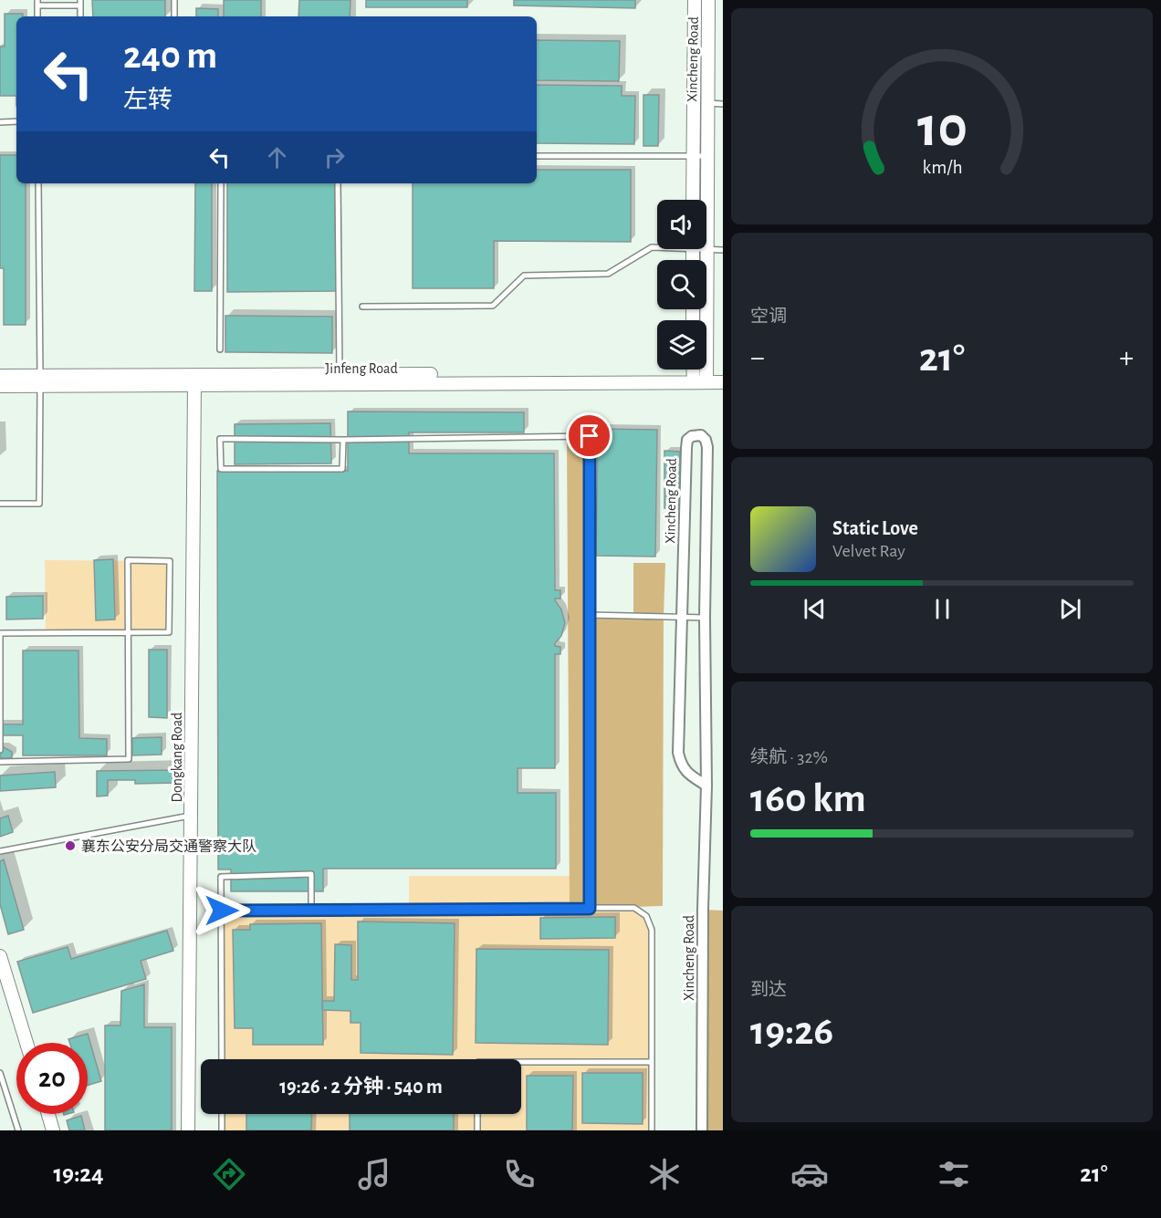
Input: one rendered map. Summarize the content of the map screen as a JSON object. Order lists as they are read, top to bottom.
{
  "streets": {
    "street": ["Xincheng Road", "Jinfeng Road", "Dongkang Road"]
  },
  "crossings": [
    ["Xincheng Road", "Jinfeng Road"],
    ["Jinfeng Road", "Dongkang Road"]
  ],
  "places": ["襄东公安分局交通警察大队"],
  "page": {
    "turn": ["240 m", "左转"],
    "tile": [
      "空调",
      ["续航 · 32%", "160 km"],
      ["到达", "19:26"]
    ],
    "heat": ["−", "21°", "+"],
    "song": ["Static Love", "Velvet Ray"],
    "limit": "20",
    "trip": "19:26 · 2 分钟 · 540 m",
    "tabs": ["19:24", "21°"],
    "gauge": ["10", "km/h"]
  }
}
